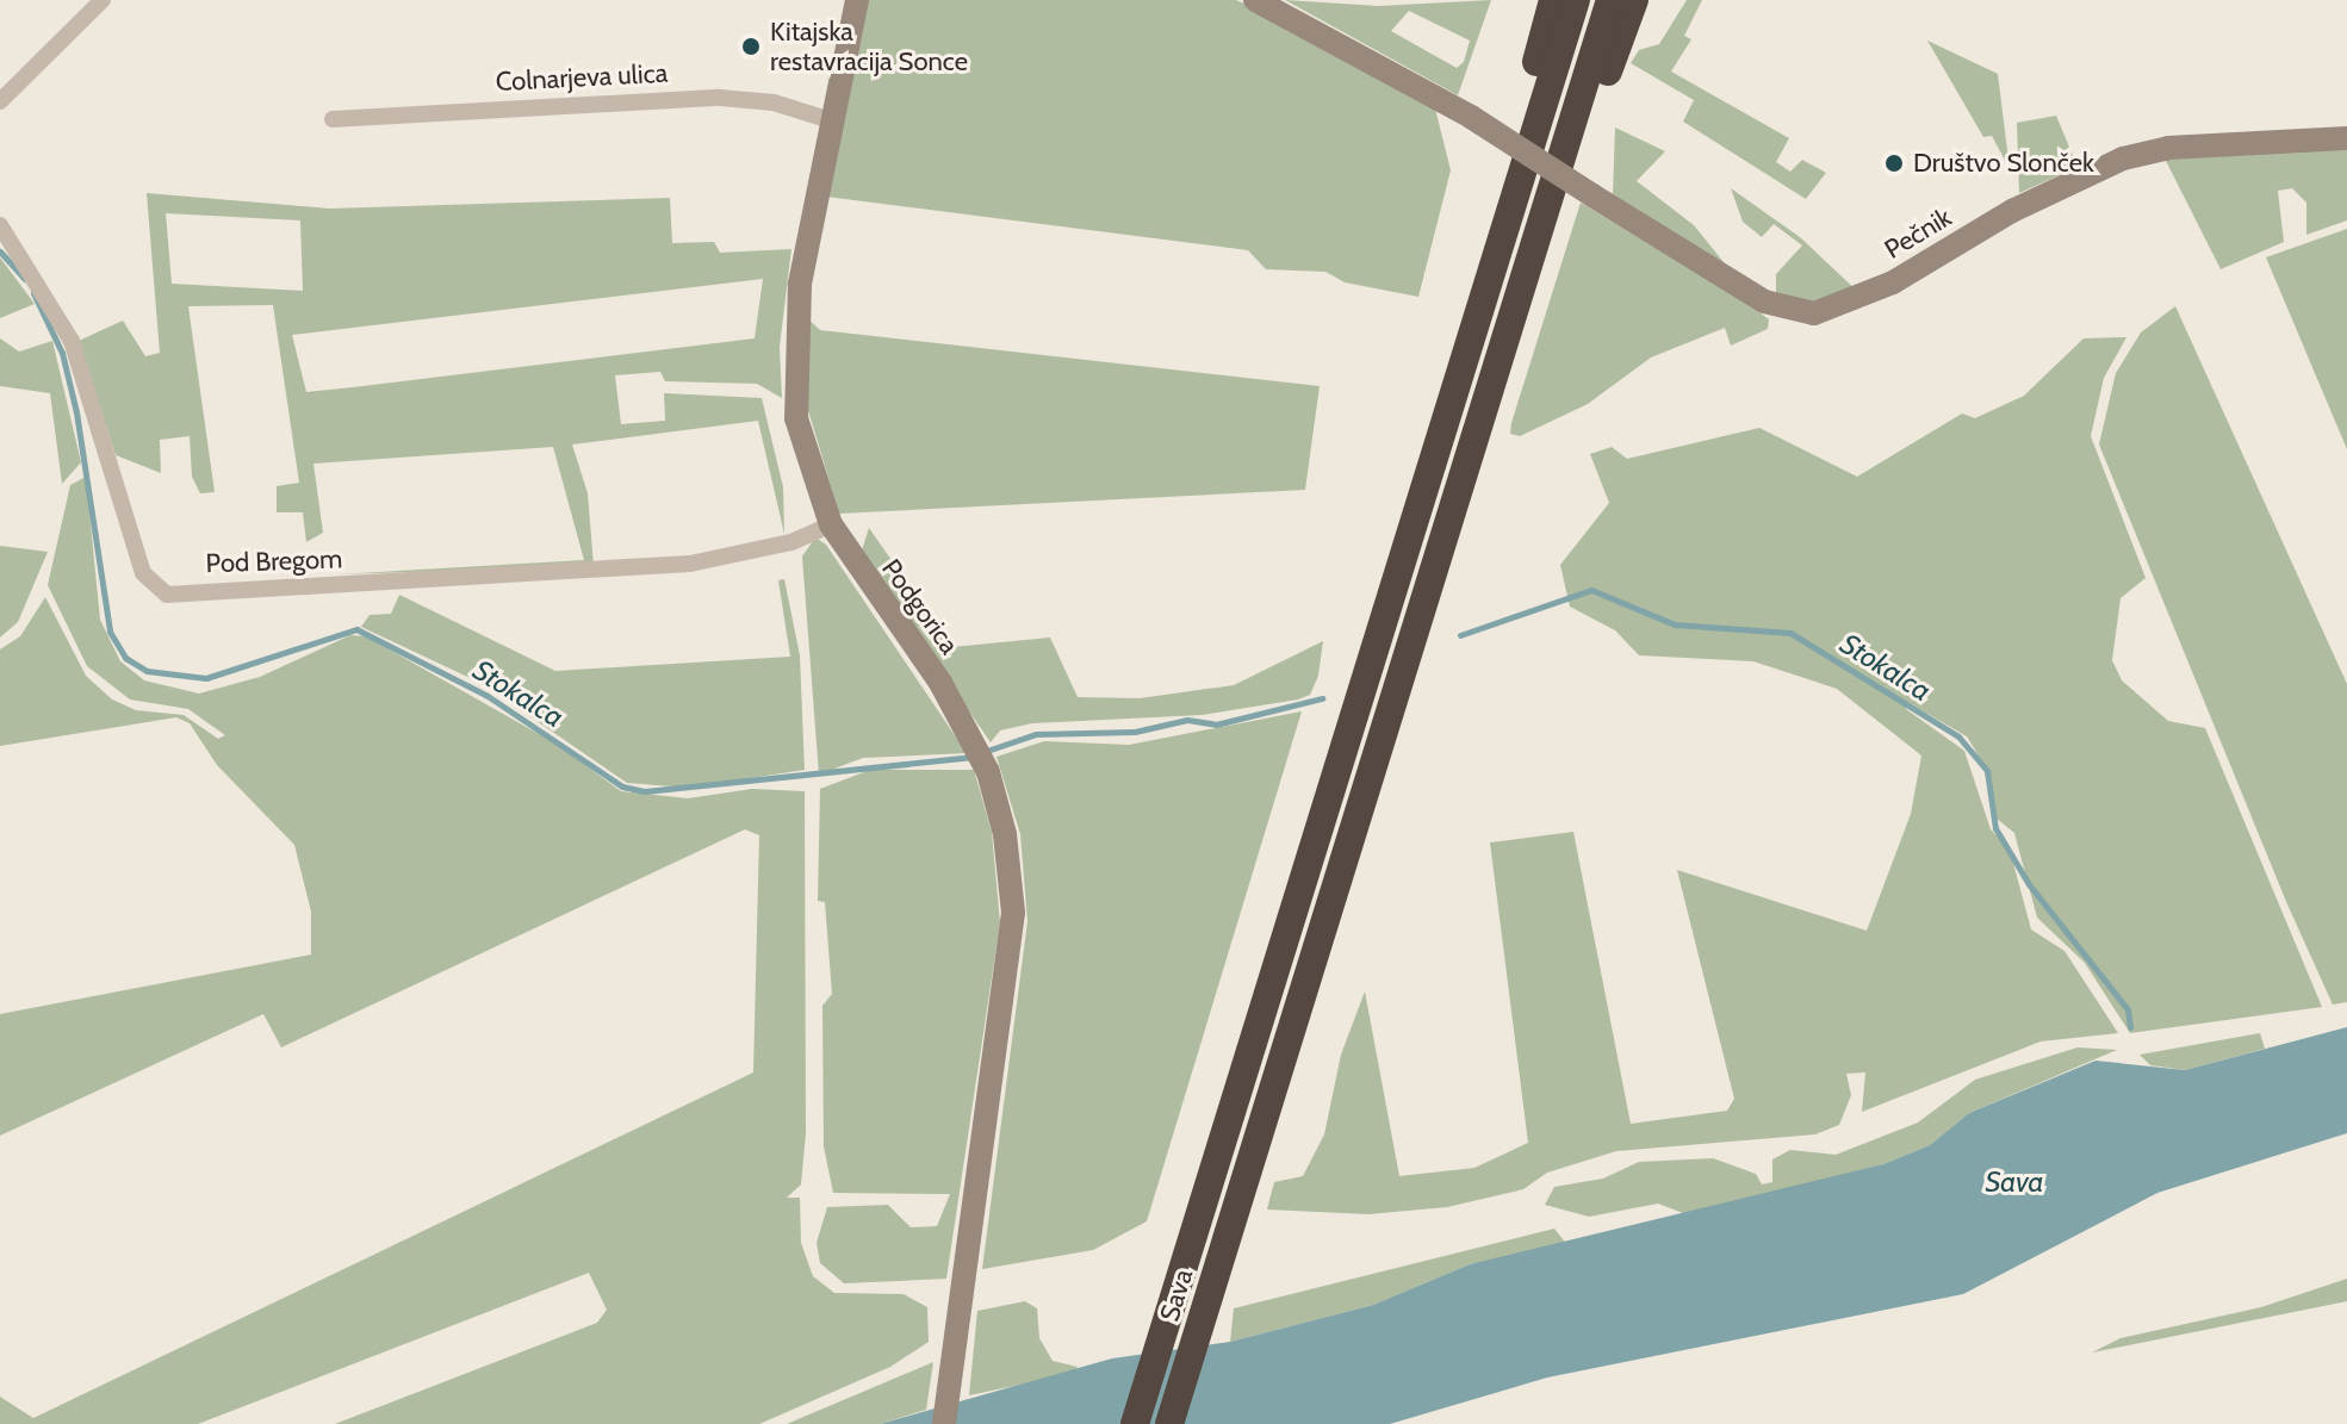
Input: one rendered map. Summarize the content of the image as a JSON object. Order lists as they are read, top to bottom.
{
  "streets": {
    "highway": ["Sava"],
    "main road": ["Pečnik", "Podgorica"],
    "street": ["Colnarjeva ulica", "Pod Bregom"]
  },
  "crossings": [
    ["Colnarjeva ulica", "Podgorica"],
    ["Pod Bregom", "Podgorica"]
  ],
  "water": ["Stokalca", "Sava"],
  "places": ["Kitajska restavracija Sonce", "Društvo Slonček"]
}
